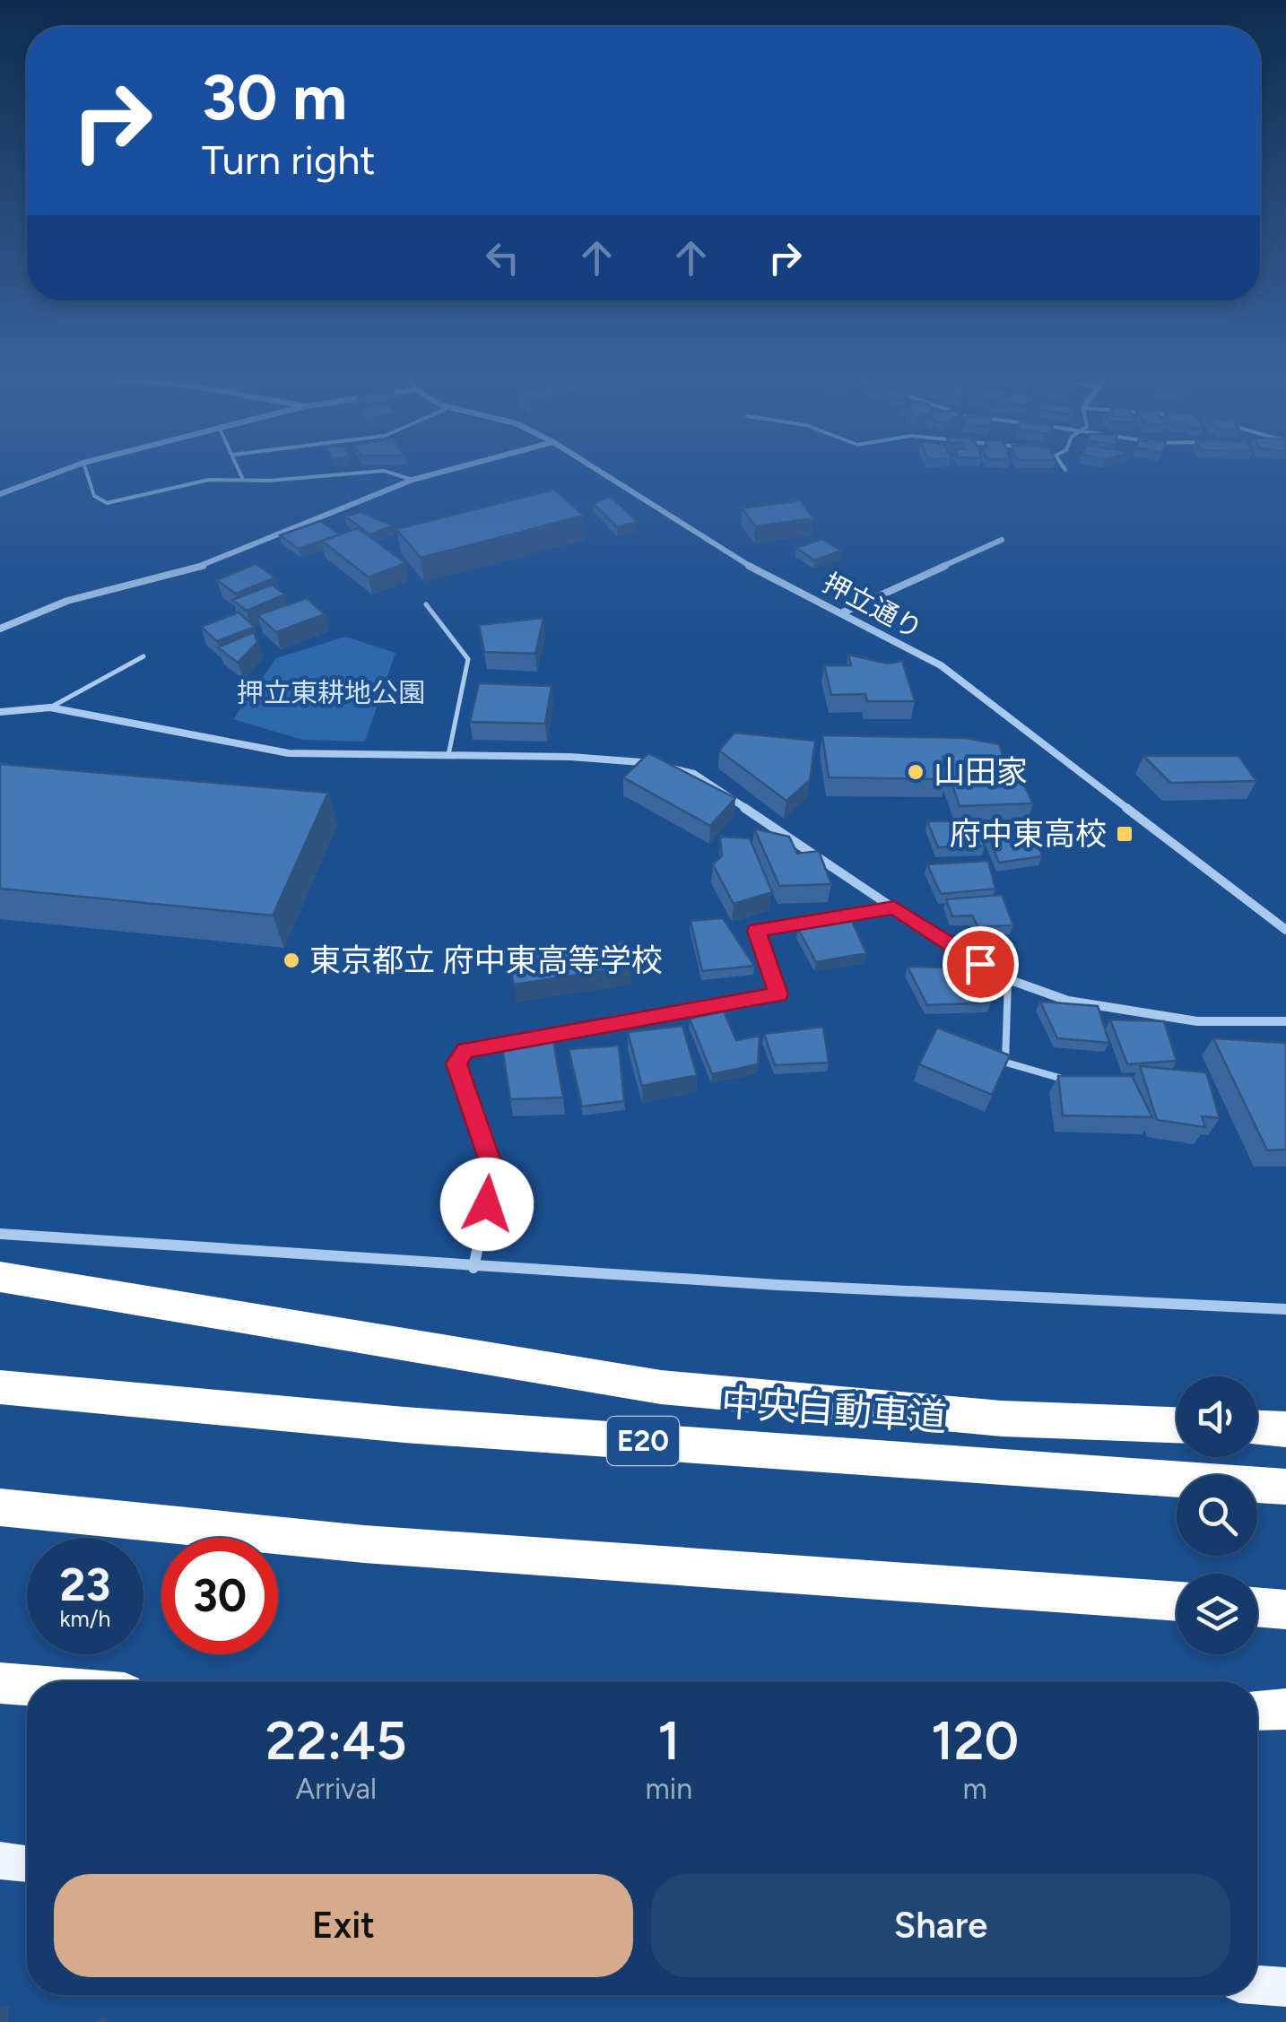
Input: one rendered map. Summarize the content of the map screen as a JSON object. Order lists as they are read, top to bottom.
{
  "streets": {
    "highway": ["中央自動車道", "E20"],
    "street": ["押立通り"]
  },
  "parks": ["押立東耕地公園"],
  "places": {
    "other": ["山田家", "東京都立 府中東高等学校"],
    "transit": ["府中東高校"]
  },
  "page": {
    "turn": ["30 m", "Turn right"],
    "speed": "23 km/h",
    "limit": "30",
    "eta": [
      "22:45",
      "Arrival",
      "1",
      "min",
      "120",
      "m"
    ],
    "buttons": ["Exit", "Share"]
  }
}
